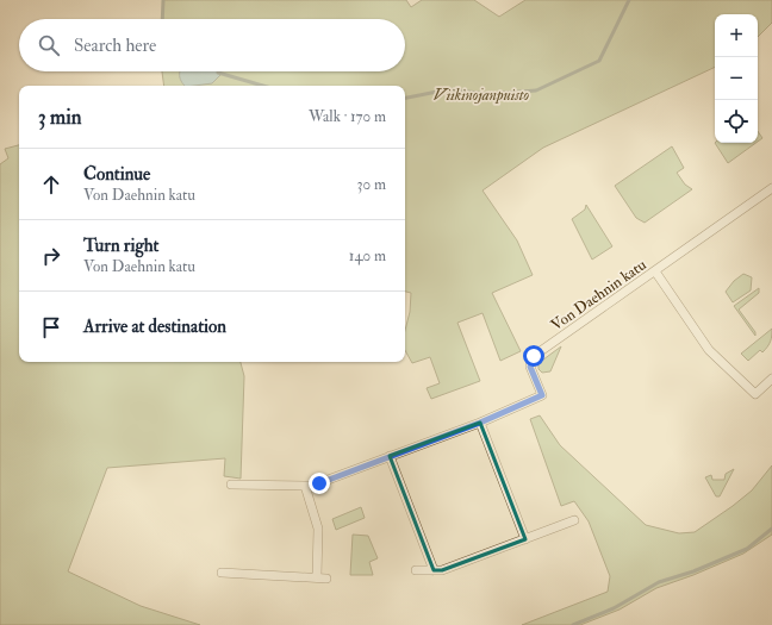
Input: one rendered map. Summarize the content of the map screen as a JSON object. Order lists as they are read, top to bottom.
{
  "streets": {
    "street": ["Von Daehnin katu"]
  },
  "parks": ["Viikinojanpuisto"],
  "page": {
    "map_buttons": ["+", "−"],
    "search": "Search here",
    "heading": ["3 min", "Walk · 170 m"],
    "list": [
      ["Continue", "Von Daehnin katu", "30 m"],
      ["Turn right", "Von Daehnin katu", "140 m"],
      "Arrive at destination"
    ]
  }
}
